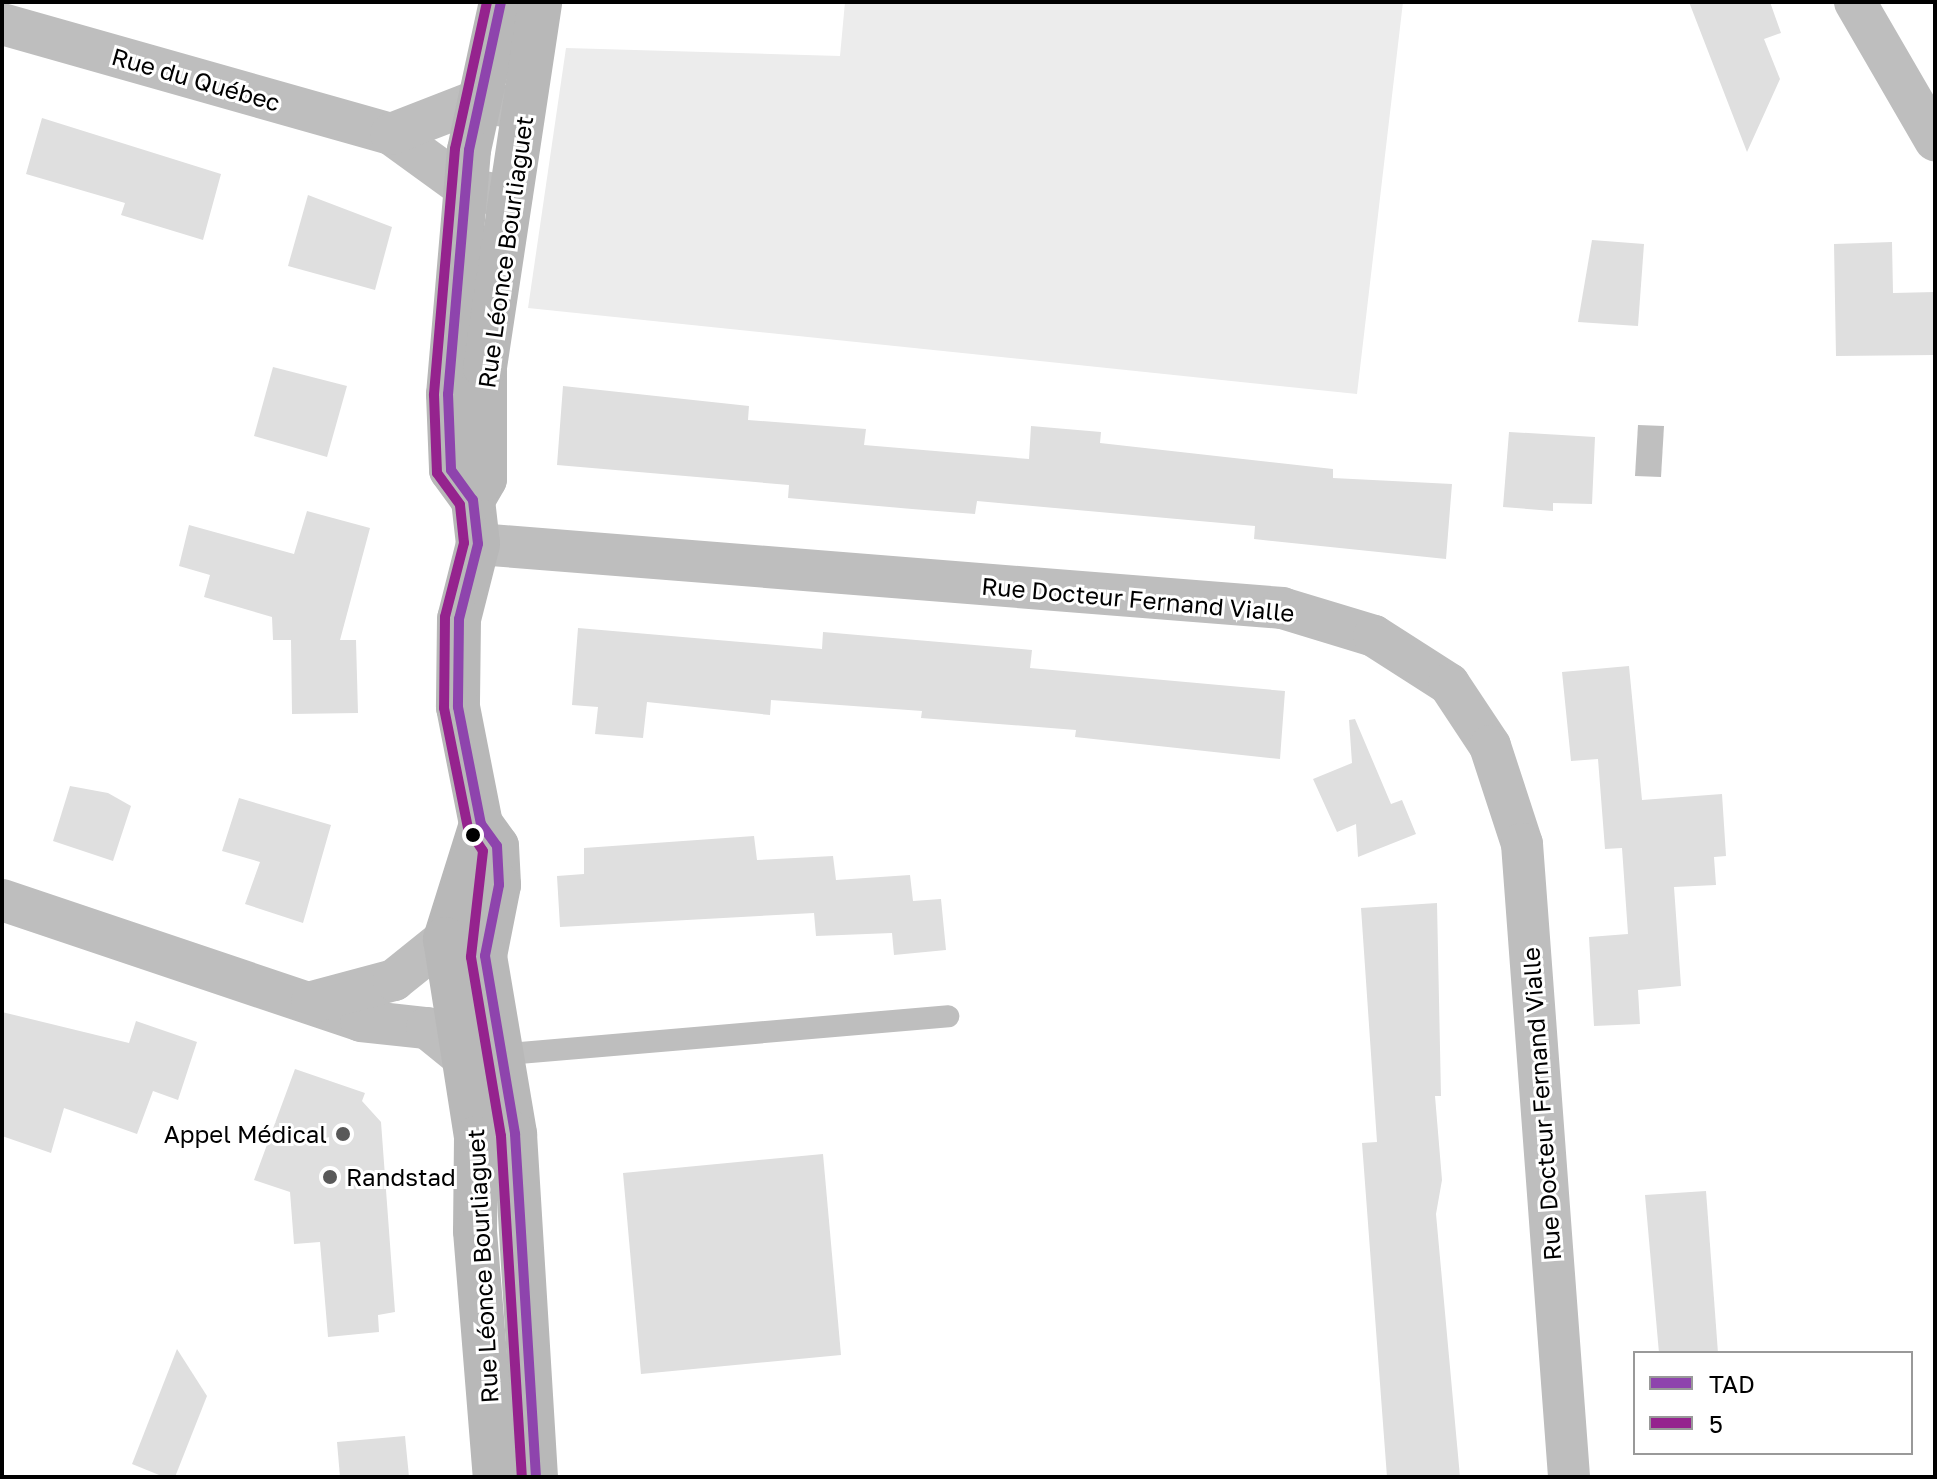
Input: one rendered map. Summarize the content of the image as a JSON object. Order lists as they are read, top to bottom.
{
  "streets": {
    "main road": ["Rue Léonce Bourliaguet"],
    "street": ["Rue du Québec", "Rue Docteur Fernand Vialle"]
  },
  "crossings": [
    ["Rue du Québec", "Rue Léonce Bourliaguet"],
    ["Rue Léonce Bourliaguet", "Rue Docteur Fernand Vialle"]
  ],
  "places": ["Appel Médical", "Randstad"],
  "lines": ["transit line TAD", "transit line 5"],
  "legend": ["TAD", "5"]
}
